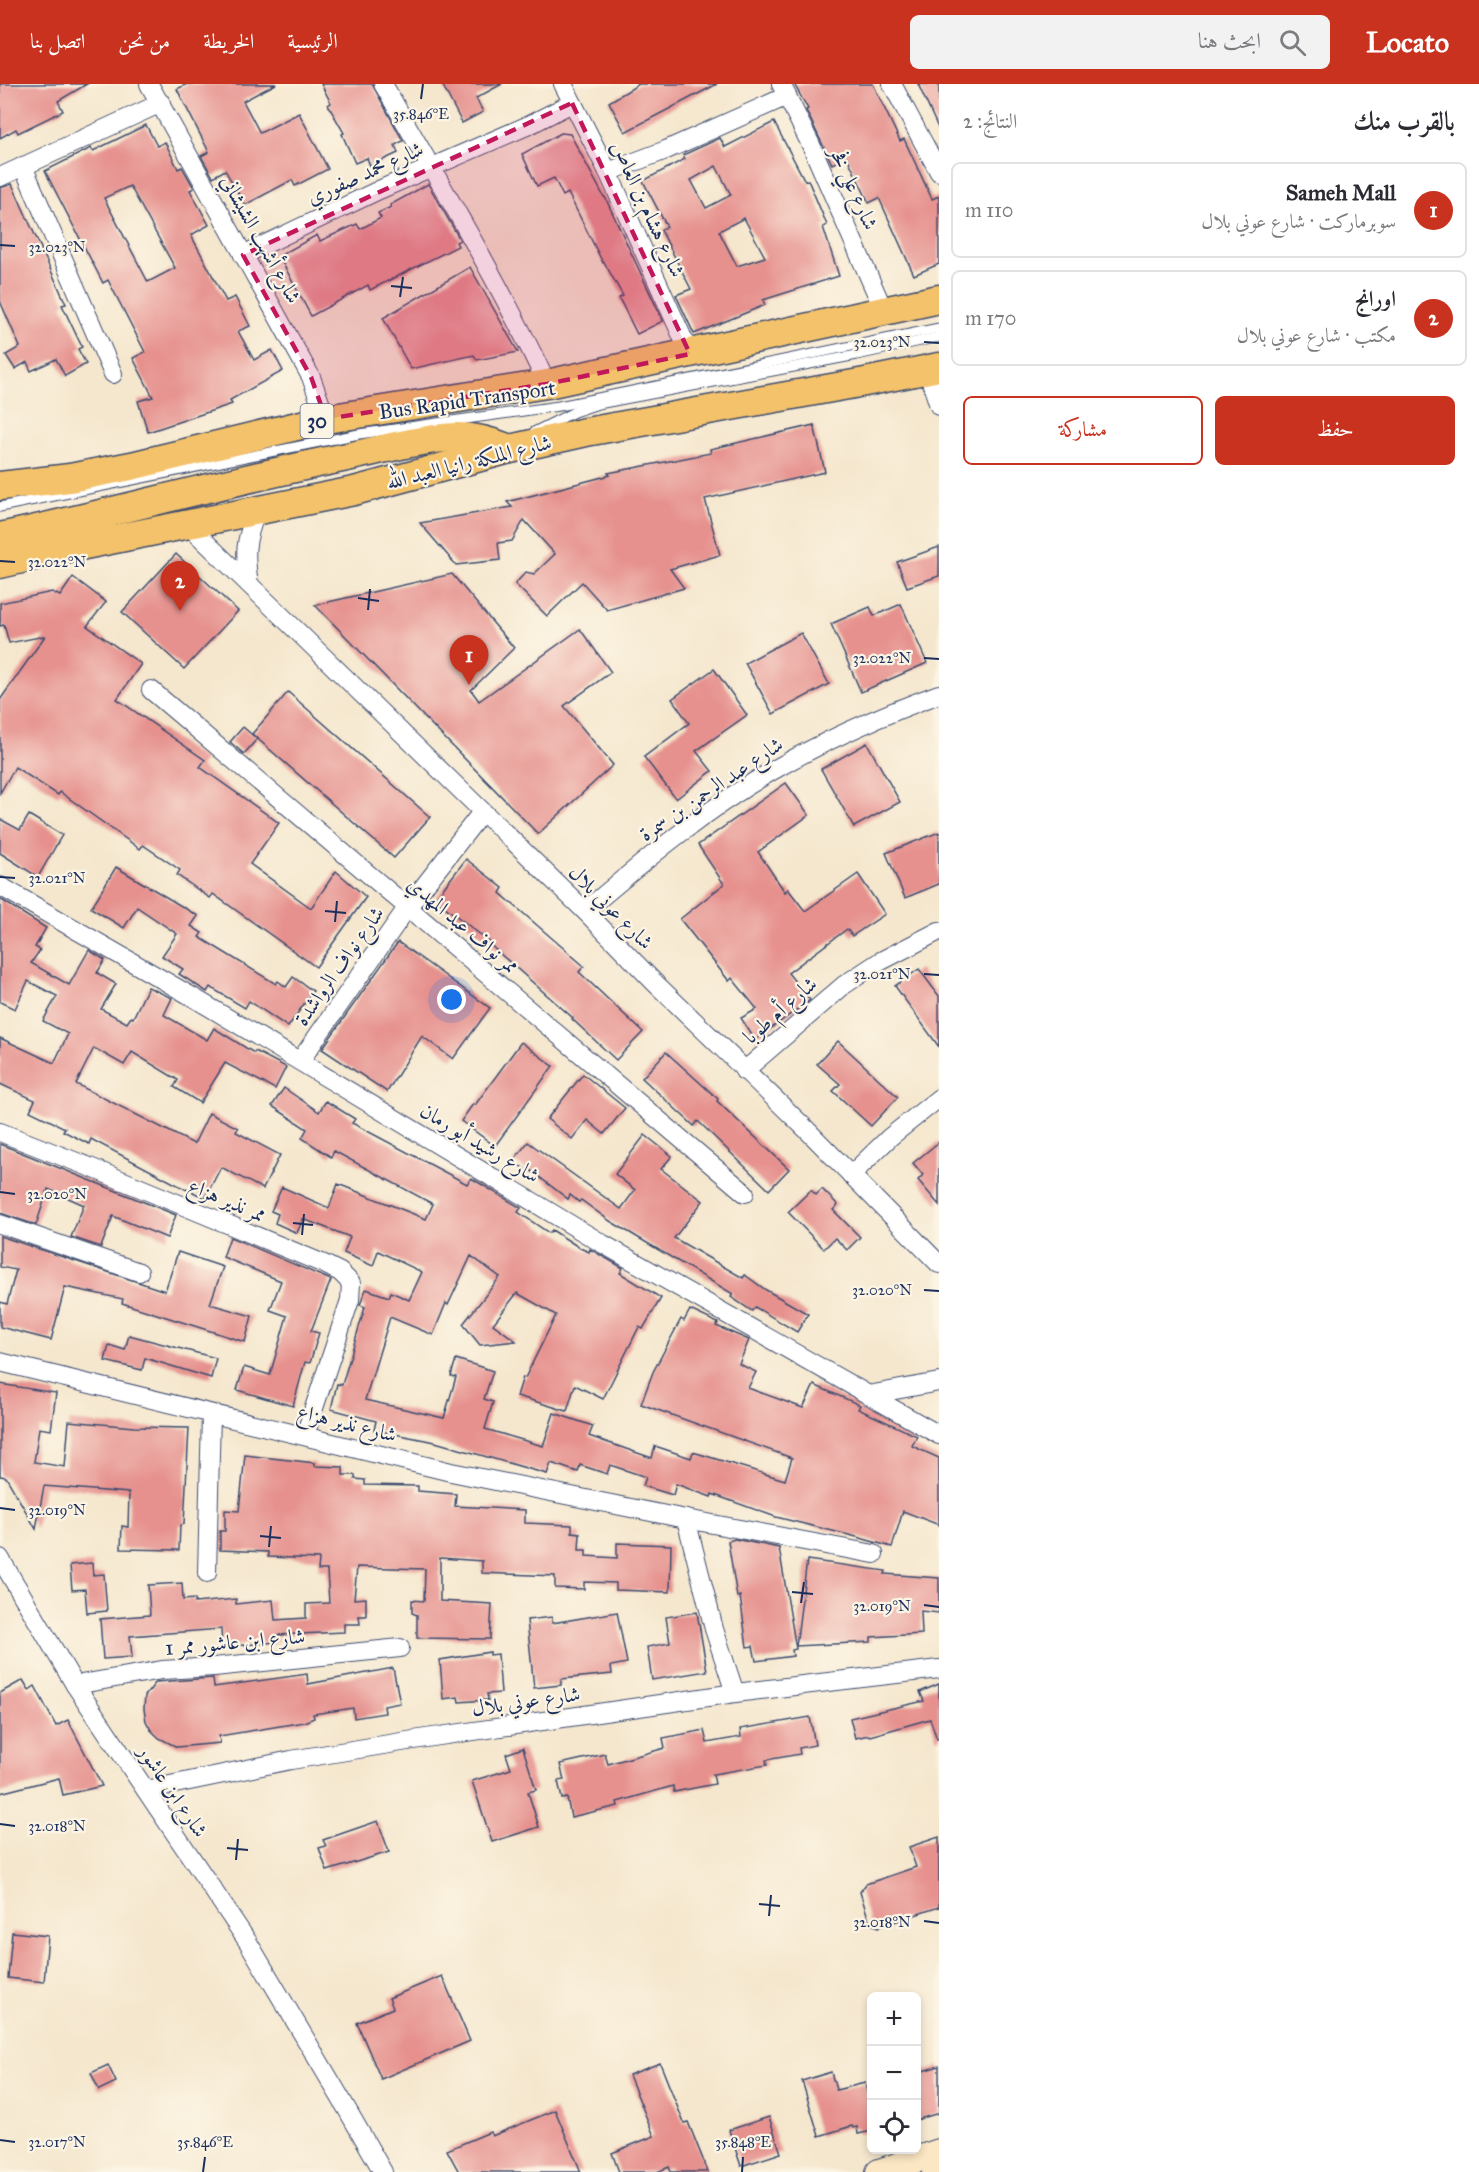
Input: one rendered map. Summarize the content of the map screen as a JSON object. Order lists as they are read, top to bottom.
{
  "streets": {
    "main road": ["30", "شارع الملكة رانيا العبد الله"],
    "street": [
      "شارع محمد صفوري",
      "شارع علي فخر",
      "شارع هشام بن العاص",
      "شارع أشهب الشيشاني",
      "شارع عبد الرحمن بن سمرة",
      "شارع عوني بلال",
      "ممر نواف عبد المهدي",
      "شارع نواف الرواشدة",
      "شارع أم طوبا",
      "شارع رشيد أبو رمان",
      "ممر نذير هزاع",
      "شارع نذير هزاع",
      "شارع ابن عاشور ممر 1",
      "شارع ابن عاشور"
    ],
    "lane": ["Bus Rapid Transport"]
  },
  "crossings": [
    ["شارع محمد صفوري", "شارع هشام بن العاص"],
    ["شارع محمد صفوري", "شارع أشهب الشيشاني"],
    ["شارع علي فخر", "30"],
    ["شارع هشام بن العاص", "30"],
    ["شارع أشهب الشيشاني", "30"],
    ["Bus Rapid Transport", "شارع الملكة رانيا العبد الله"],
    ["شارع الملكة رانيا العبد الله", "شارع عوني بلال"],
    ["شارع عبد الرحمن بن سمرة", "شارع عوني بلال"],
    ["شارع عوني بلال", "شارع نواف الرواشدة"],
    ["شارع عوني بلال", "شارع أم طوبا"],
    ["شارع عوني بلال", "شارع ابن عاشور"],
    ["ممر نواف عبد المهدي", "شارع نواف الرواشدة"],
    ["شارع نواف الرواشدة", "شارع رشيد أبو رمان"],
    ["ممر نذير هزاع", "شارع نذير هزاع"],
    ["شارع ابن عاشور ممر 1", "شارع ابن عاشور"]
  ],
  "page": {
    "header": "Locato",
    "search": "ابحث هنا",
    "nav": [
      "الرئيسية",
      "الخريطة",
      "من نحن",
      "اتصل بنا"
    ],
    "heading": ["بالقرب منك", "النتائج: 2"],
    "list": [
      {
        "mark": "1",
        "name": "Sameh Mall",
        "note": "سوبرماركت · شارع عوني بلال",
        "value": "110 m"
      },
      {
        "mark": "2",
        "name": "اورانج",
        "note": "مكتب · شارع عوني بلال",
        "value": "170 m"
      }
    ],
    "buttons": ["حفظ", "مشاركة"],
    "pins": ["2", "1"],
    "map_buttons": ["+", "−"]
  },
  "coordinates": [
    "35.846°E",
    "32.023°N",
    "32.022°N",
    "32.021°N",
    "32.020°N",
    "32.019°N",
    "32.018°N",
    "32.017°N",
    "35.848°E"
  ]
}
